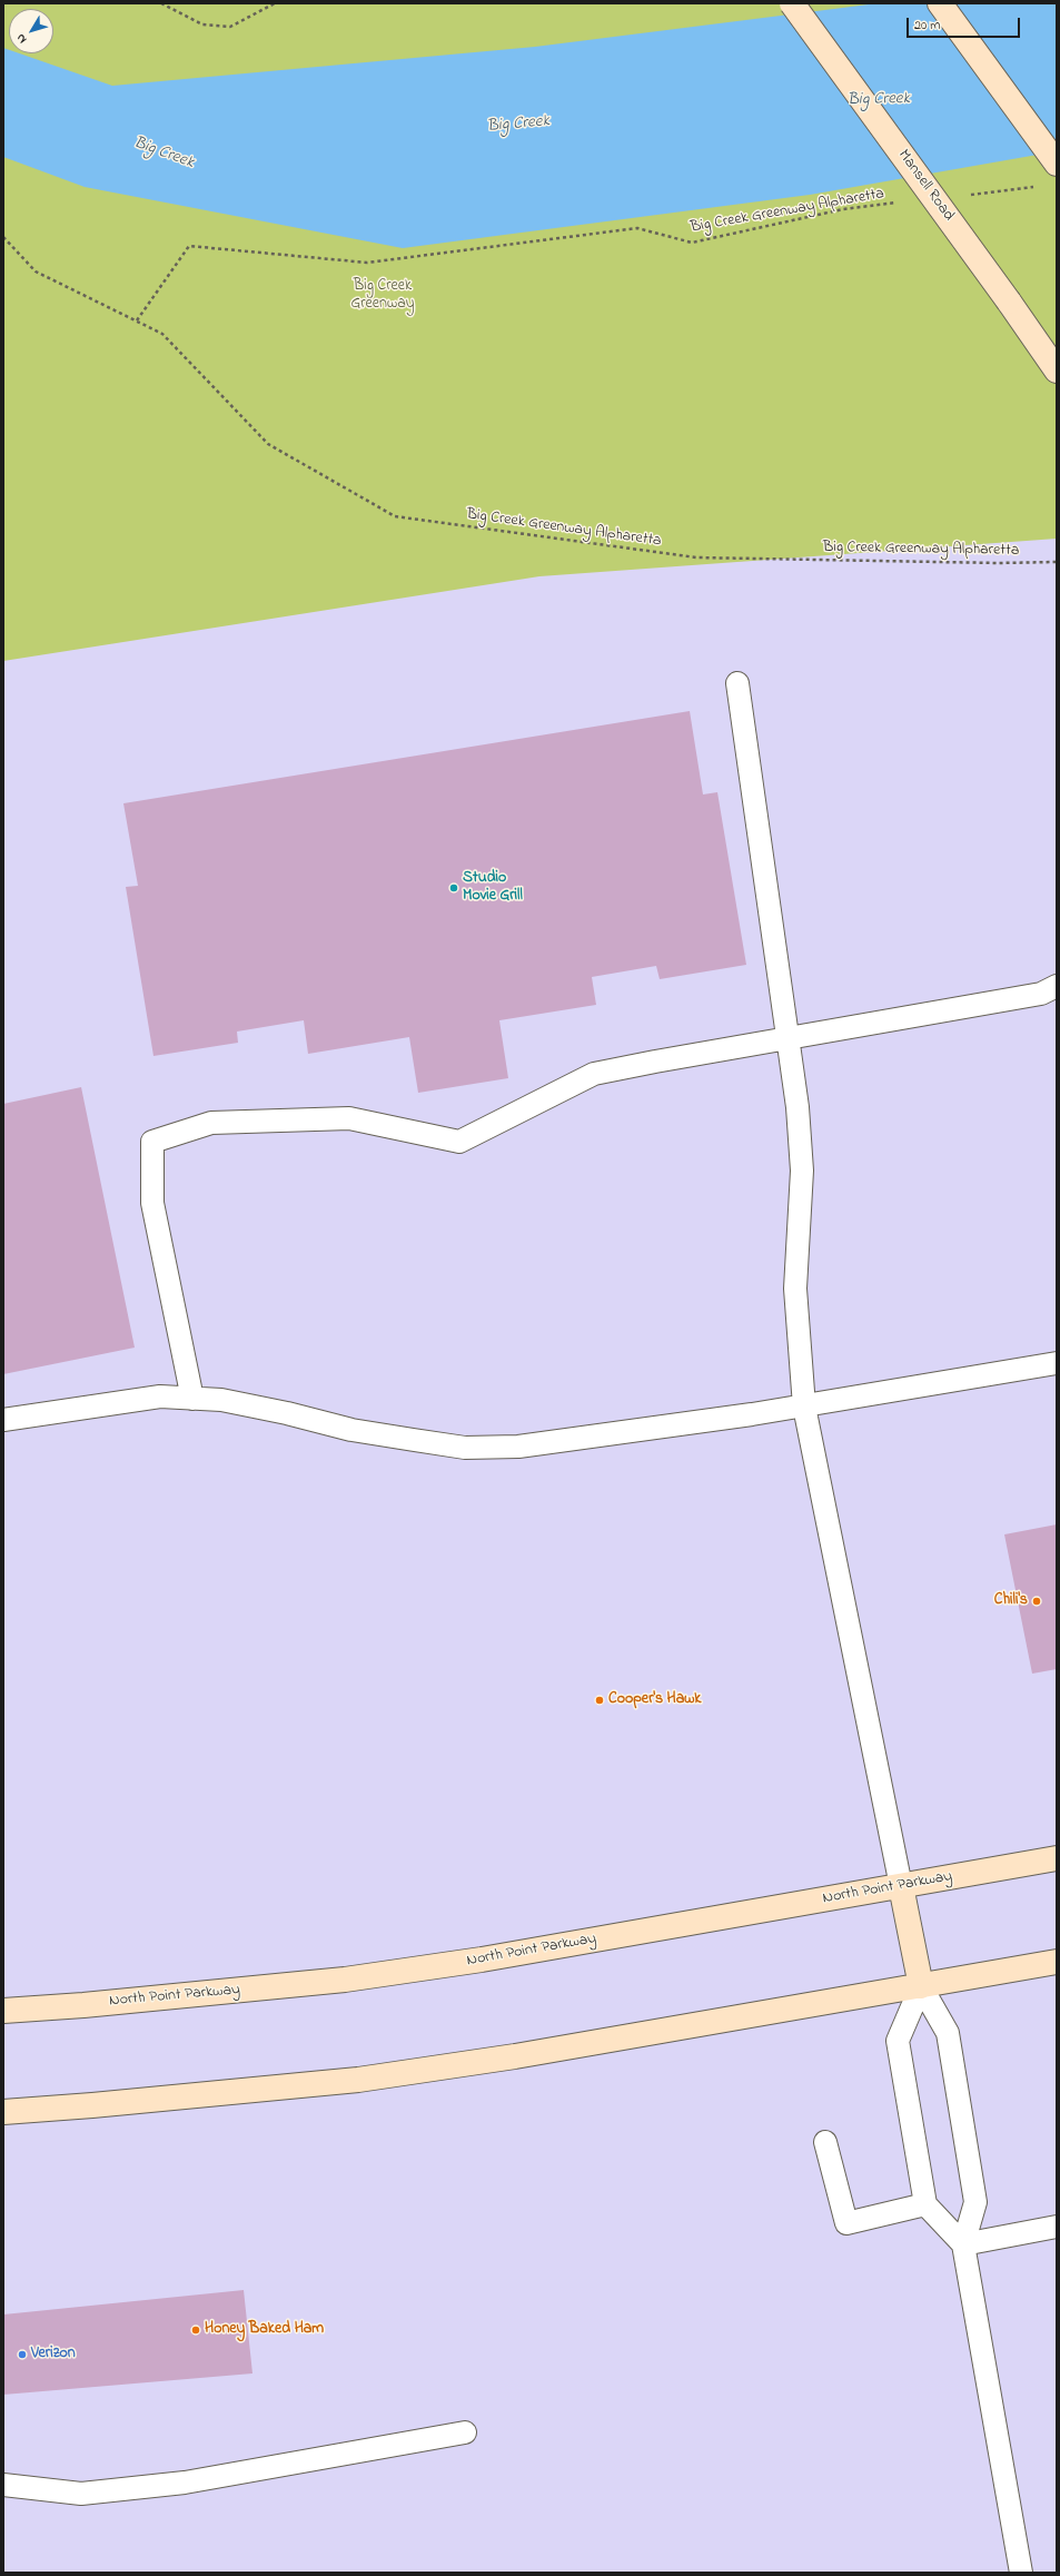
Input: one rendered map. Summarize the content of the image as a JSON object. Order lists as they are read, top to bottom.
{
  "streets": {
    "street": ["Mansell Road", "North Point Parkway"],
    "path": ["Big Creek Greenway Alpharetta"]
  },
  "water": ["Big Creek"],
  "parks": ["Big Creek Greenway"],
  "places": [
    "Studio Movie Grill",
    "Chili's",
    "Cooper's Hawk",
    "Honey Baked Ham",
    "Verizon"
  ],
  "scale_bar": "20 m",
  "north": "bottom left"
}
